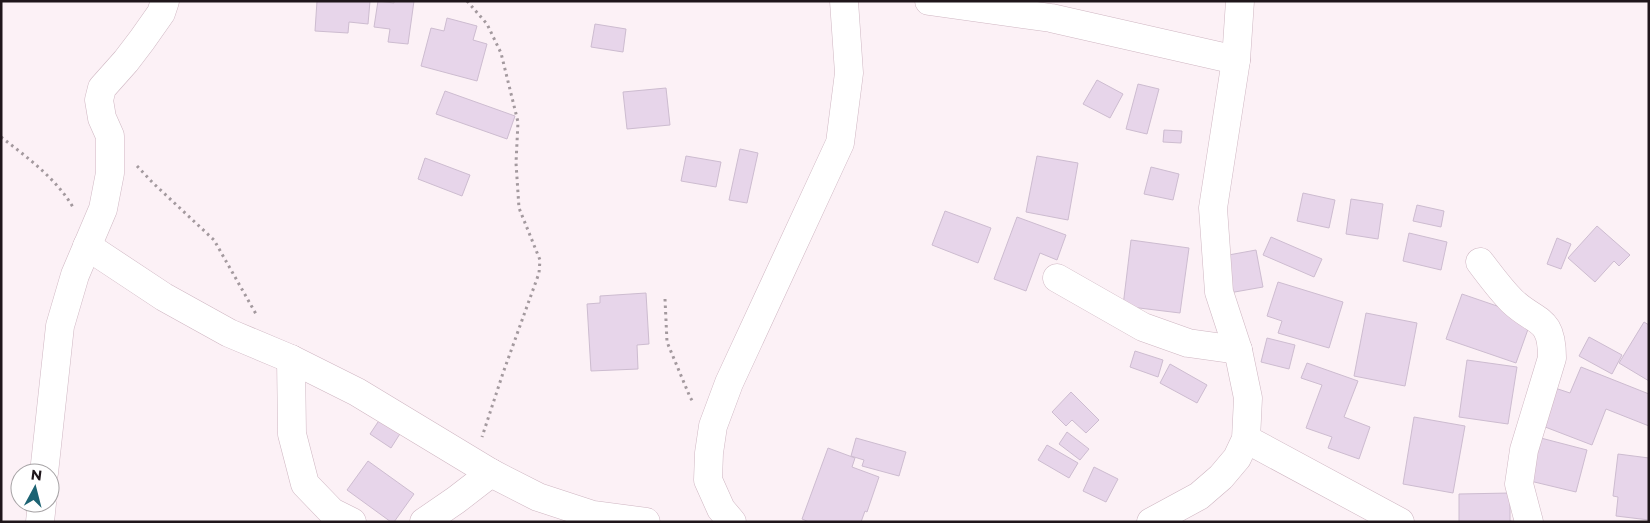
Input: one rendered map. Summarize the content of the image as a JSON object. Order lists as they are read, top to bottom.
{
  "north": "top"
}
